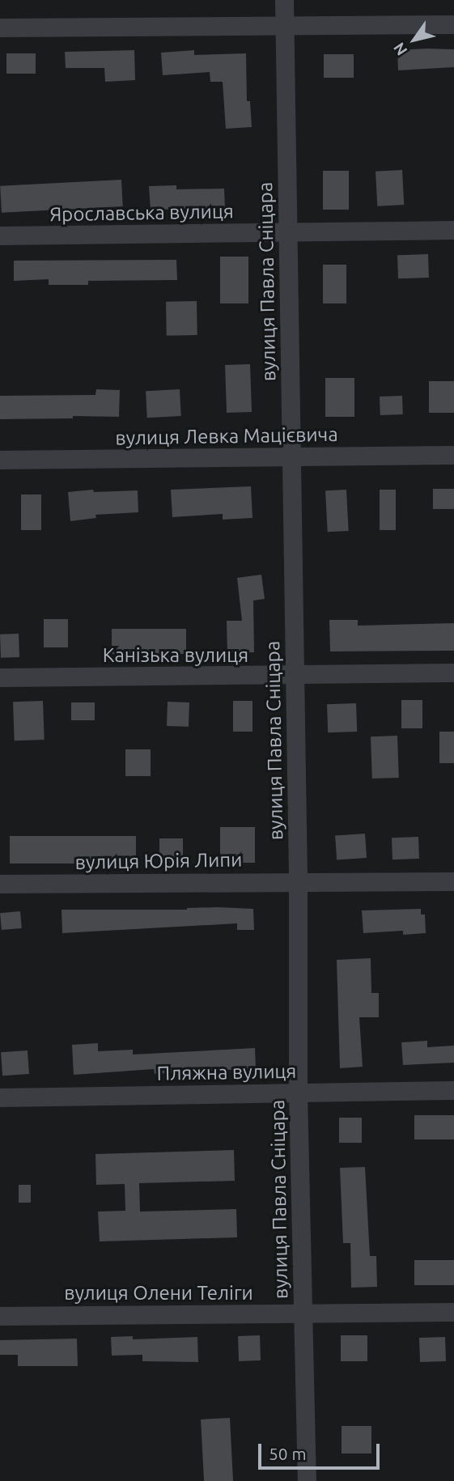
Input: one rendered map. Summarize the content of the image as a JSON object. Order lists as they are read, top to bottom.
{
  "streets": {
    "street": [
      "Ярославська вулиця",
      "вулиця Павла Сніцара",
      "вулиця Левка Мацієвича",
      "Канізька вулиця",
      "вулиця Юрія Липи",
      "Пляжна вулиця",
      "вулиця Олени Теліги"
    ]
  },
  "crossings": [
    ["Ярославська вулиця", "вулиця Павла Сніцара"],
    ["вулиця Павла Сніцара", "вулиця Левка Мацієвича"],
    ["вулиця Павла Сніцара", "Канізька вулиця"],
    ["вулиця Павла Сніцара", "вулиця Юрія Липи"],
    ["вулиця Павла Сніцара", "Пляжна вулиця"],
    ["вулиця Павла Сніцара", "вулиця Олени Теліги"]
  ],
  "scale_bar": "50 m",
  "north": "bottom left"
}
